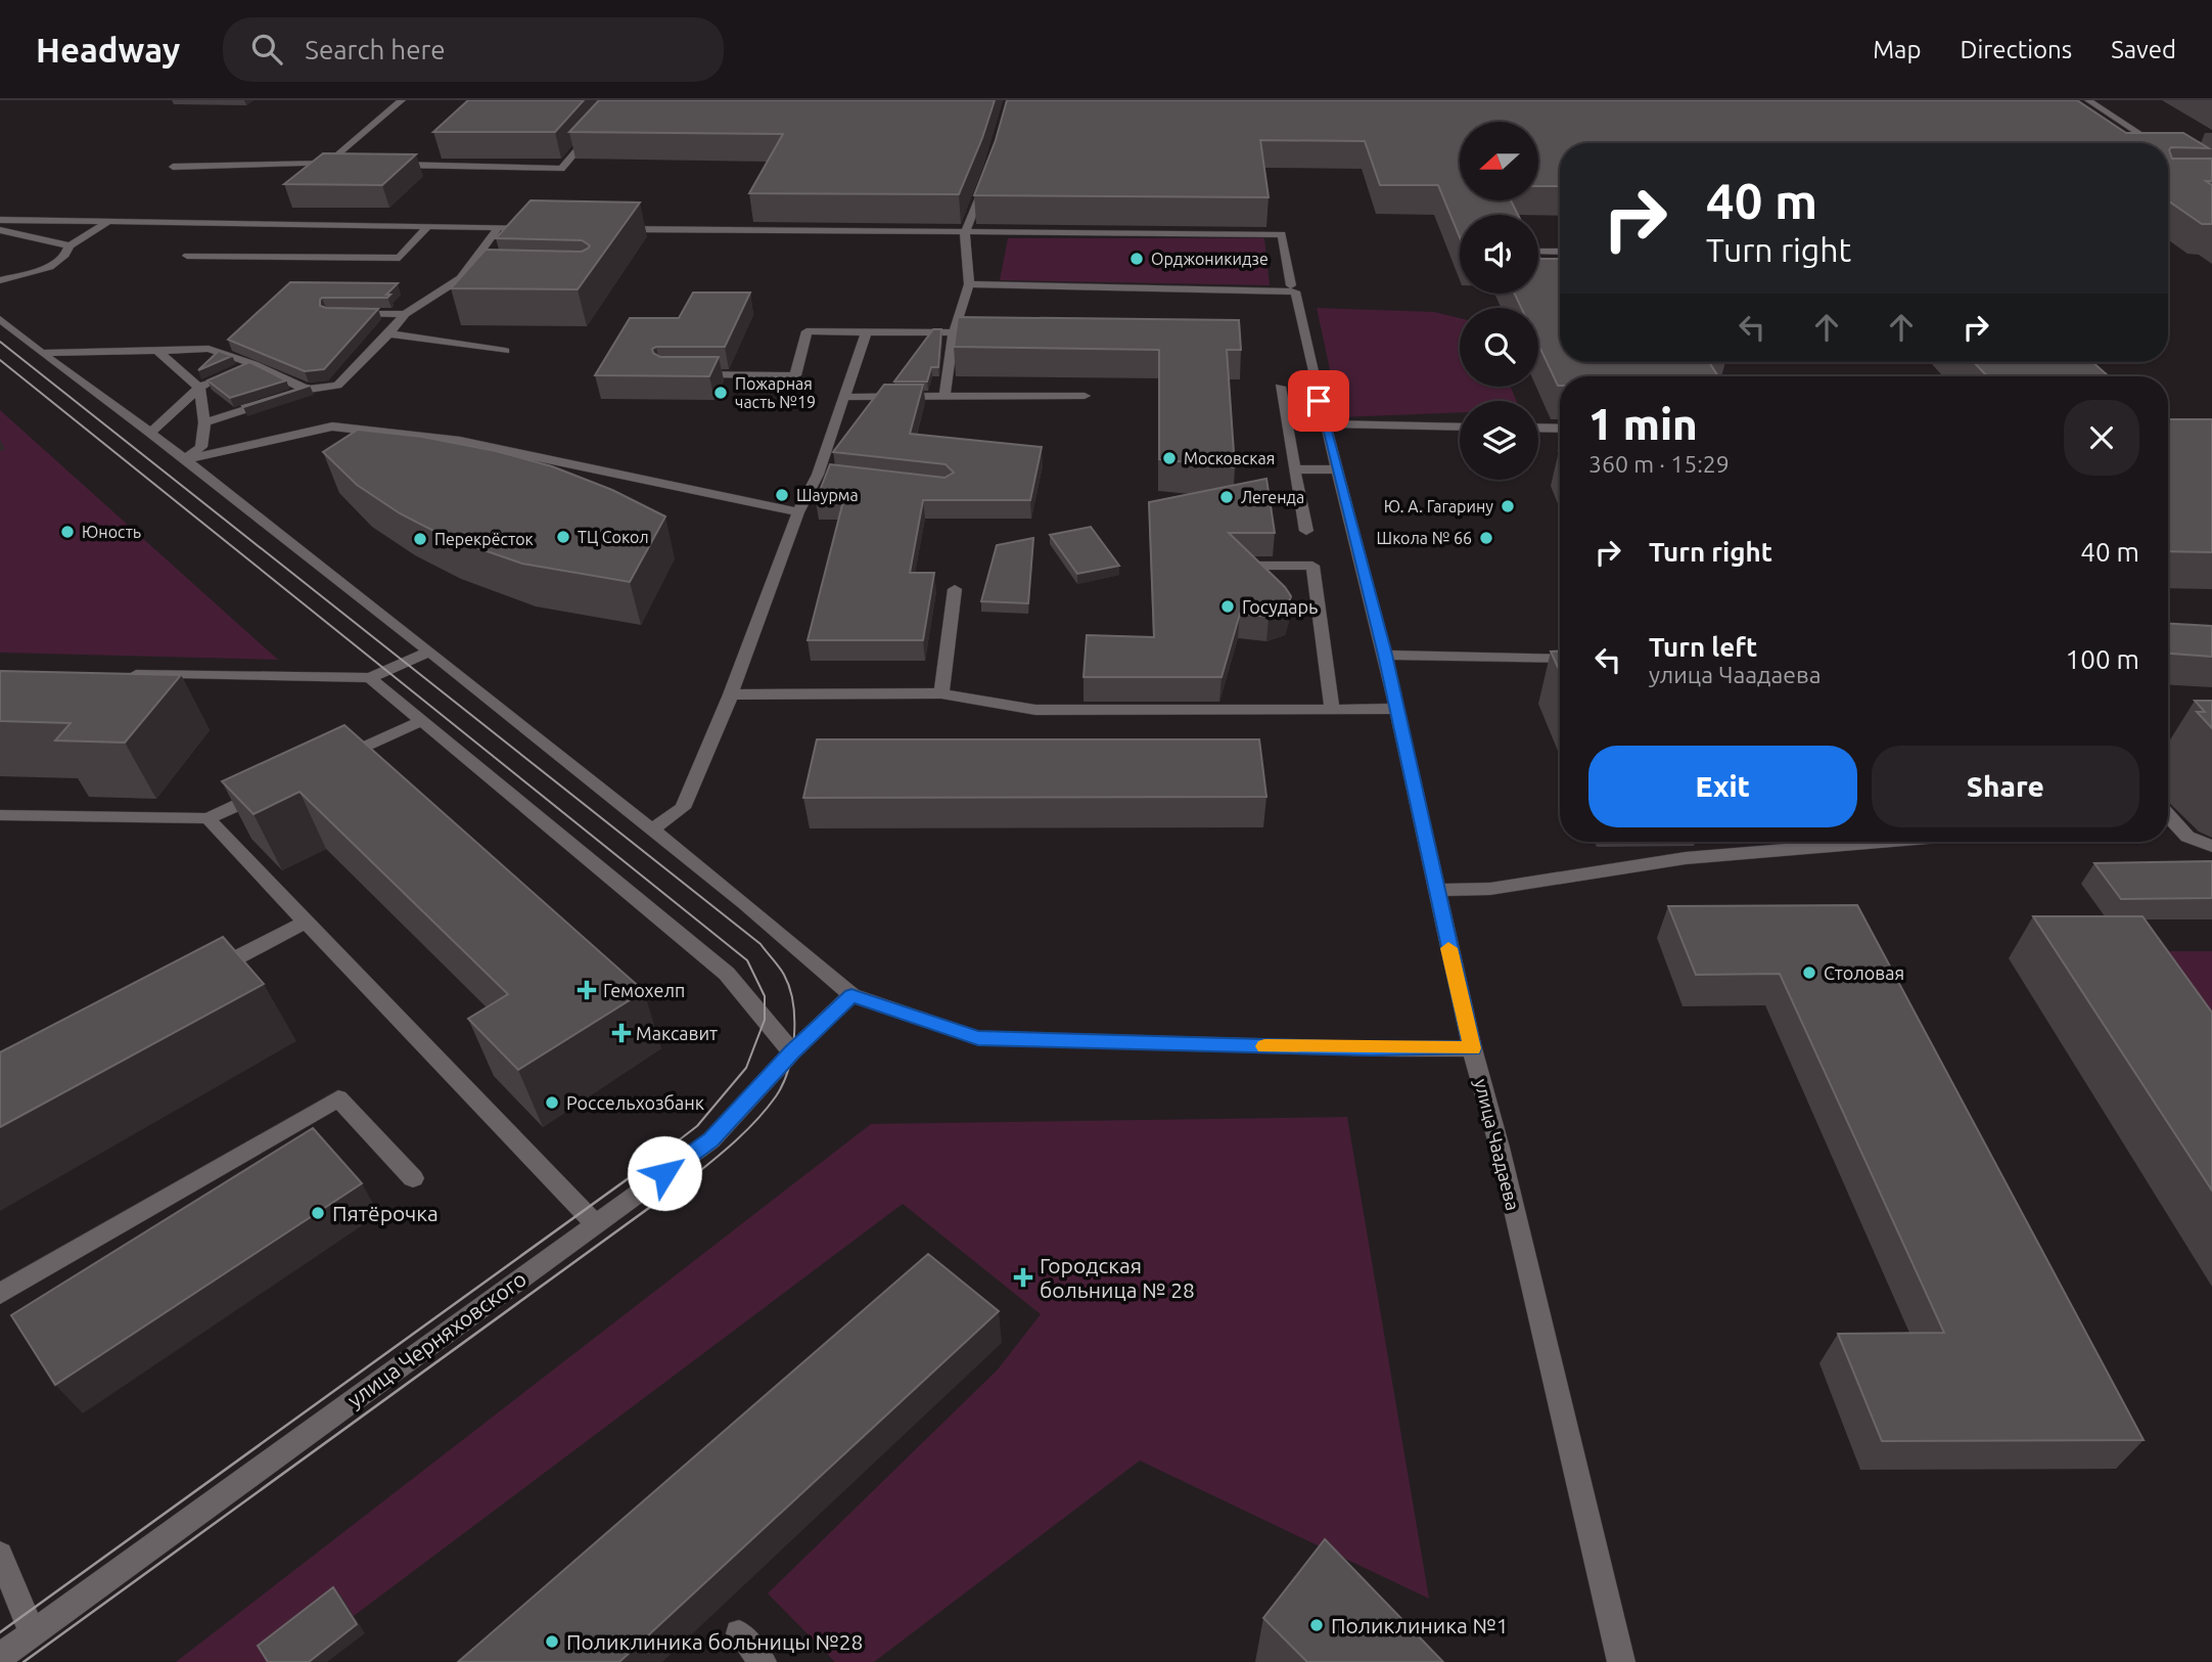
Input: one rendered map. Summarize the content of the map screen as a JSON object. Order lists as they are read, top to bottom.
{
  "streets": {
    "street": ["улица Чаадаева", "улица Черняховского"]
  },
  "places": {
    "other": [
      "Орджоникидзе",
      "Пожарная часть №19",
      "Московская",
      "Шаурма",
      "Легенда",
      "Ю. А. Гагарину",
      "Юность",
      "ТЦ Сокол",
      "Школа № 66",
      "Перекрёсток",
      "Государь",
      "Столовая",
      "Россельхозбанк",
      "Пятёрочка",
      "Поликлиника №1",
      "Поликлиника больницы №28"
    ],
    "health": ["Гемохелп", "Максавит", "Городская больница № 28"]
  },
  "north": "left",
  "page": {
    "header": "Headway",
    "search": "Search here",
    "nav": ["Map", "Directions", "Saved"],
    "turn": ["40 m", "Turn right"],
    "heading": ["1 min", "360 m · 15:29"],
    "list": [
      {
        "name": "Turn right",
        "value": "40 m"
      },
      {
        "name": "Turn left",
        "note": "улица Чаадаева",
        "value": "100 m"
      }
    ],
    "buttons": ["Exit", "Share"]
  }
}
